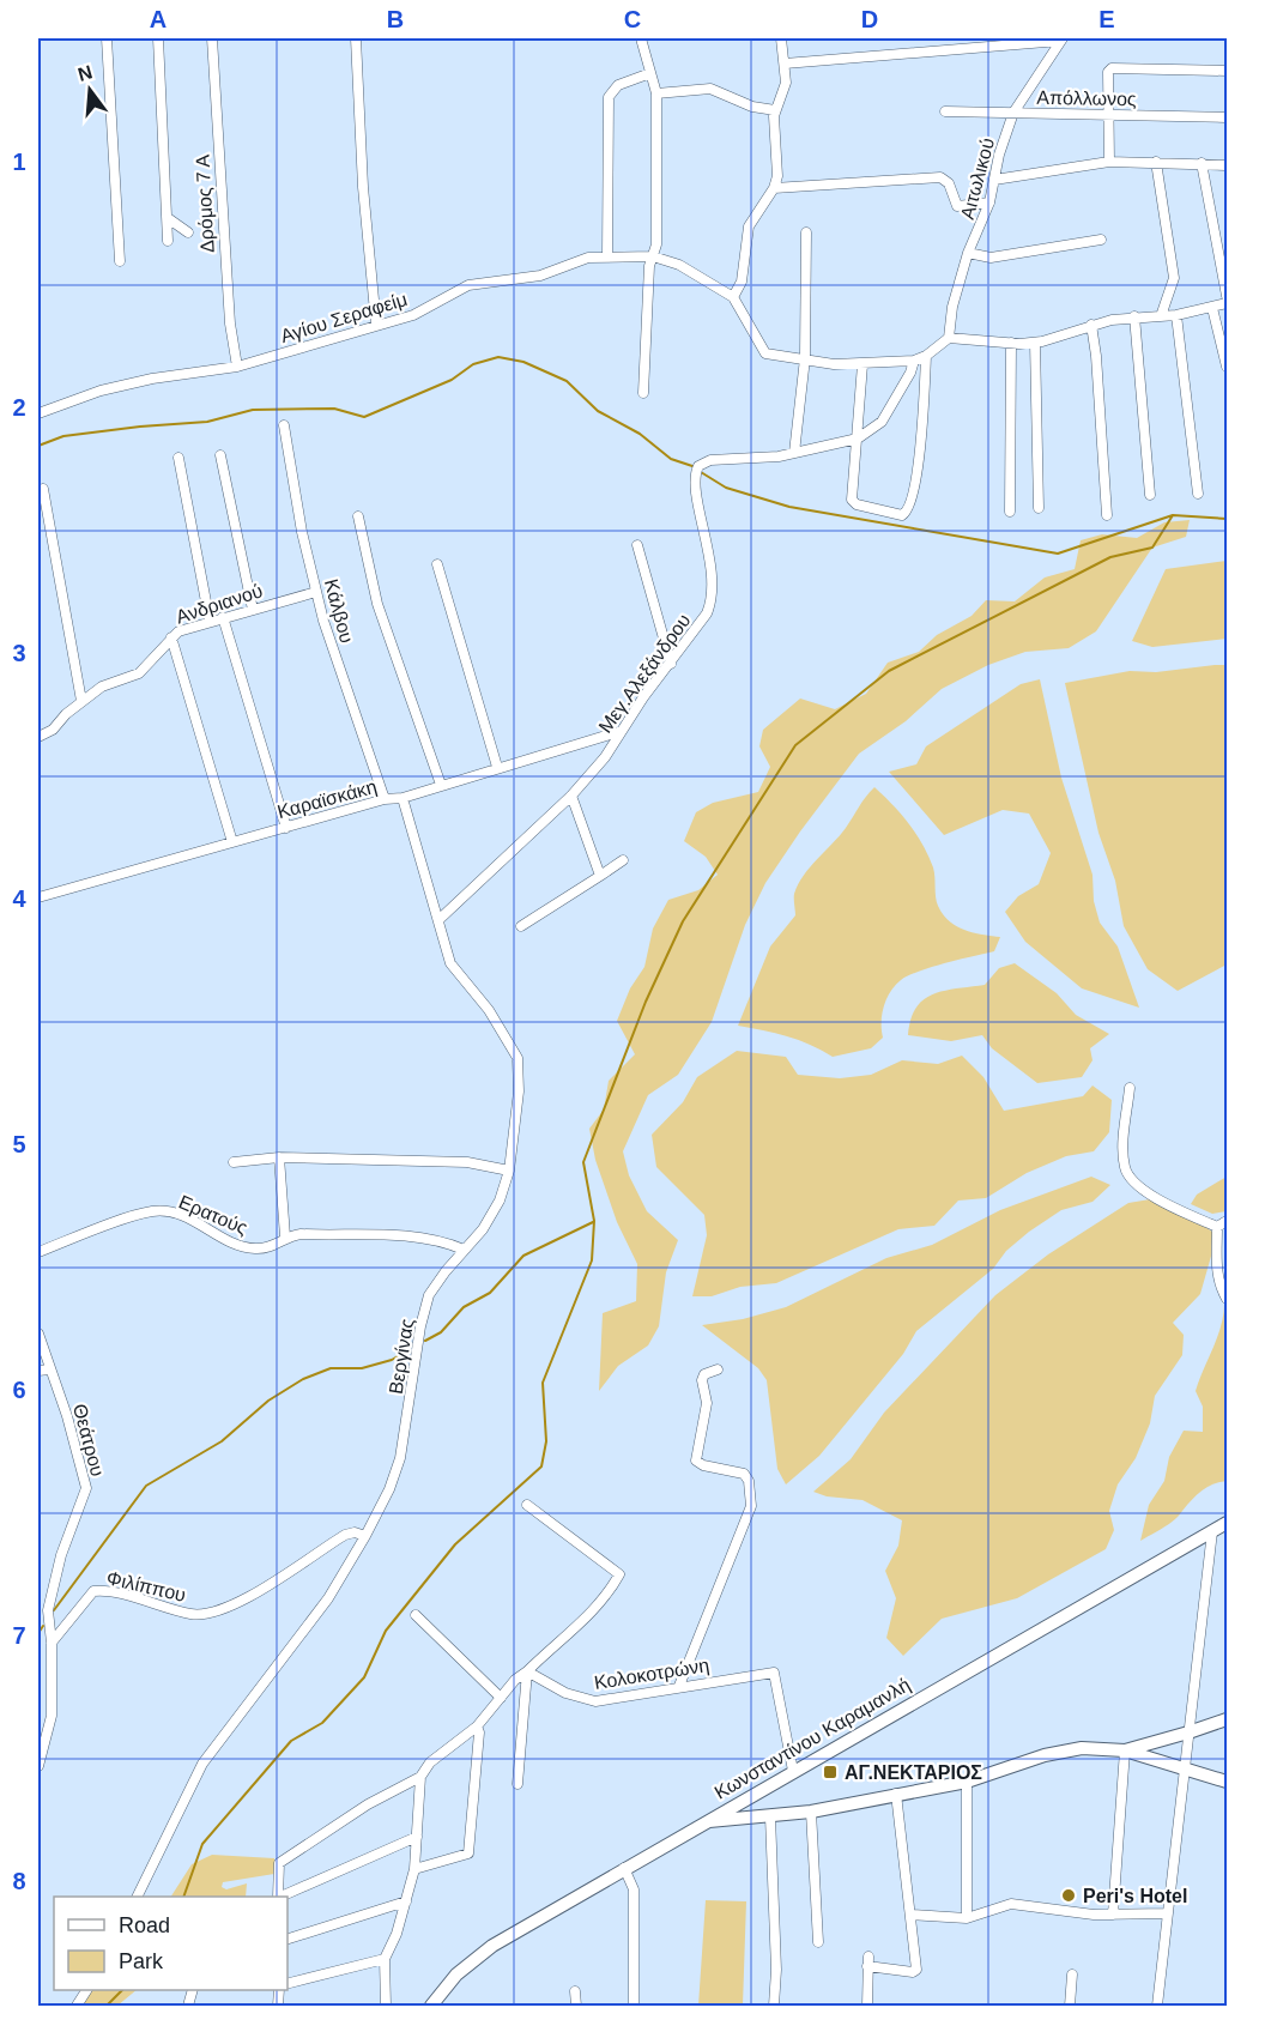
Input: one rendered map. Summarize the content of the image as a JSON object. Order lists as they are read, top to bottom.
{
  "streets": {
    "main road": ["Κωνσταντίνου Καραμανλή"],
    "street": [
      "Απόλλωνος",
      "Αιτωλικού",
      "Δρόμος 7 Α",
      "Αγίου Σεραφείμ",
      "Ανδριανού",
      "Κάλβου",
      "Μεγ.Αλεξάνδρου",
      "Καραϊσκάκη",
      "Ερατούς",
      "Βεργίνας",
      "Θεάτρου",
      "Φιλίππου",
      "Κολοκοτρώνη"
    ]
  },
  "crossings": [
    ["Απόλλωνος", "Αιτωλικού"],
    ["Δρόμος 7 Α", "Αγίου Σεραφείμ"],
    ["Αγίου Σεραφείμ", "Μεγ.Αλεξάνδρου"],
    ["Ανδριανού", "Κάλβου"],
    ["Κάλβου", "Καραϊσκάκη"],
    ["Μεγ.Αλεξάνδρου", "Καραϊσκάκη"],
    ["Μεγ.Αλεξάνδρου", "Βεργίνας"],
    ["Καραϊσκάκη", "Βεργίνας"],
    ["Ερατούς", "Βεργίνας"],
    ["Βεργίνας", "Φιλίππου"],
    ["Θεάτρου", "Φιλίππου"],
    ["Κολοκοτρώνη", "Κωνσταντίνου Καραμανλή"]
  ],
  "places": {
    "transit": ["ΑΓ.ΝΕΚΤΑΡΙΟΣ"],
    "other": ["Peri's Hotel"]
  },
  "legend": ["Road", "Park"],
  "north": "top",
  "grid": {
    "columns": [
      "A",
      "B",
      "C",
      "D",
      "E"
    ],
    "rows": [
      "1",
      "2",
      "3",
      "4",
      "5",
      "6",
      "7",
      "8"
    ]
  }
}
